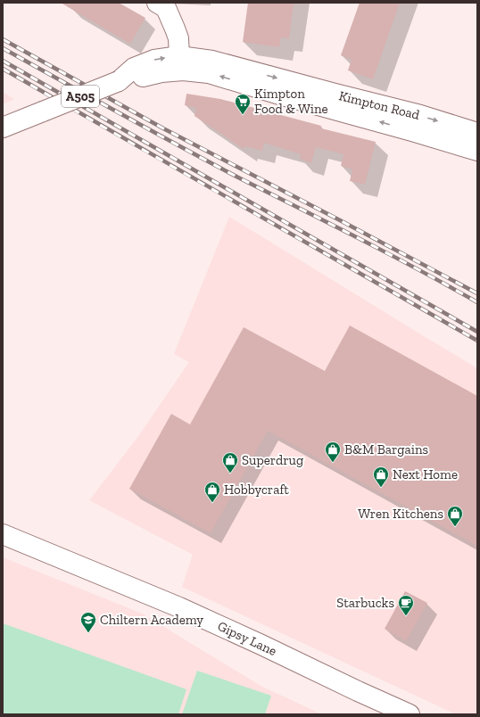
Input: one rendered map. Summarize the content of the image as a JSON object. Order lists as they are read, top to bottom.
{
  "streets": {
    "main road": ["A505", "Kimpton Road", "Gipsy Lane"]
  },
  "places": {
    "supermarket": ["Kimpton Food & Wine"],
    "shop": [
      "B&M Bargains",
      "Superdrug",
      "Next Home",
      "Hobbycraft",
      "Wren Kitchens"
    ],
    "cafe": ["Starbucks"],
    "school or university": ["Chiltern Academy"]
  }
}
